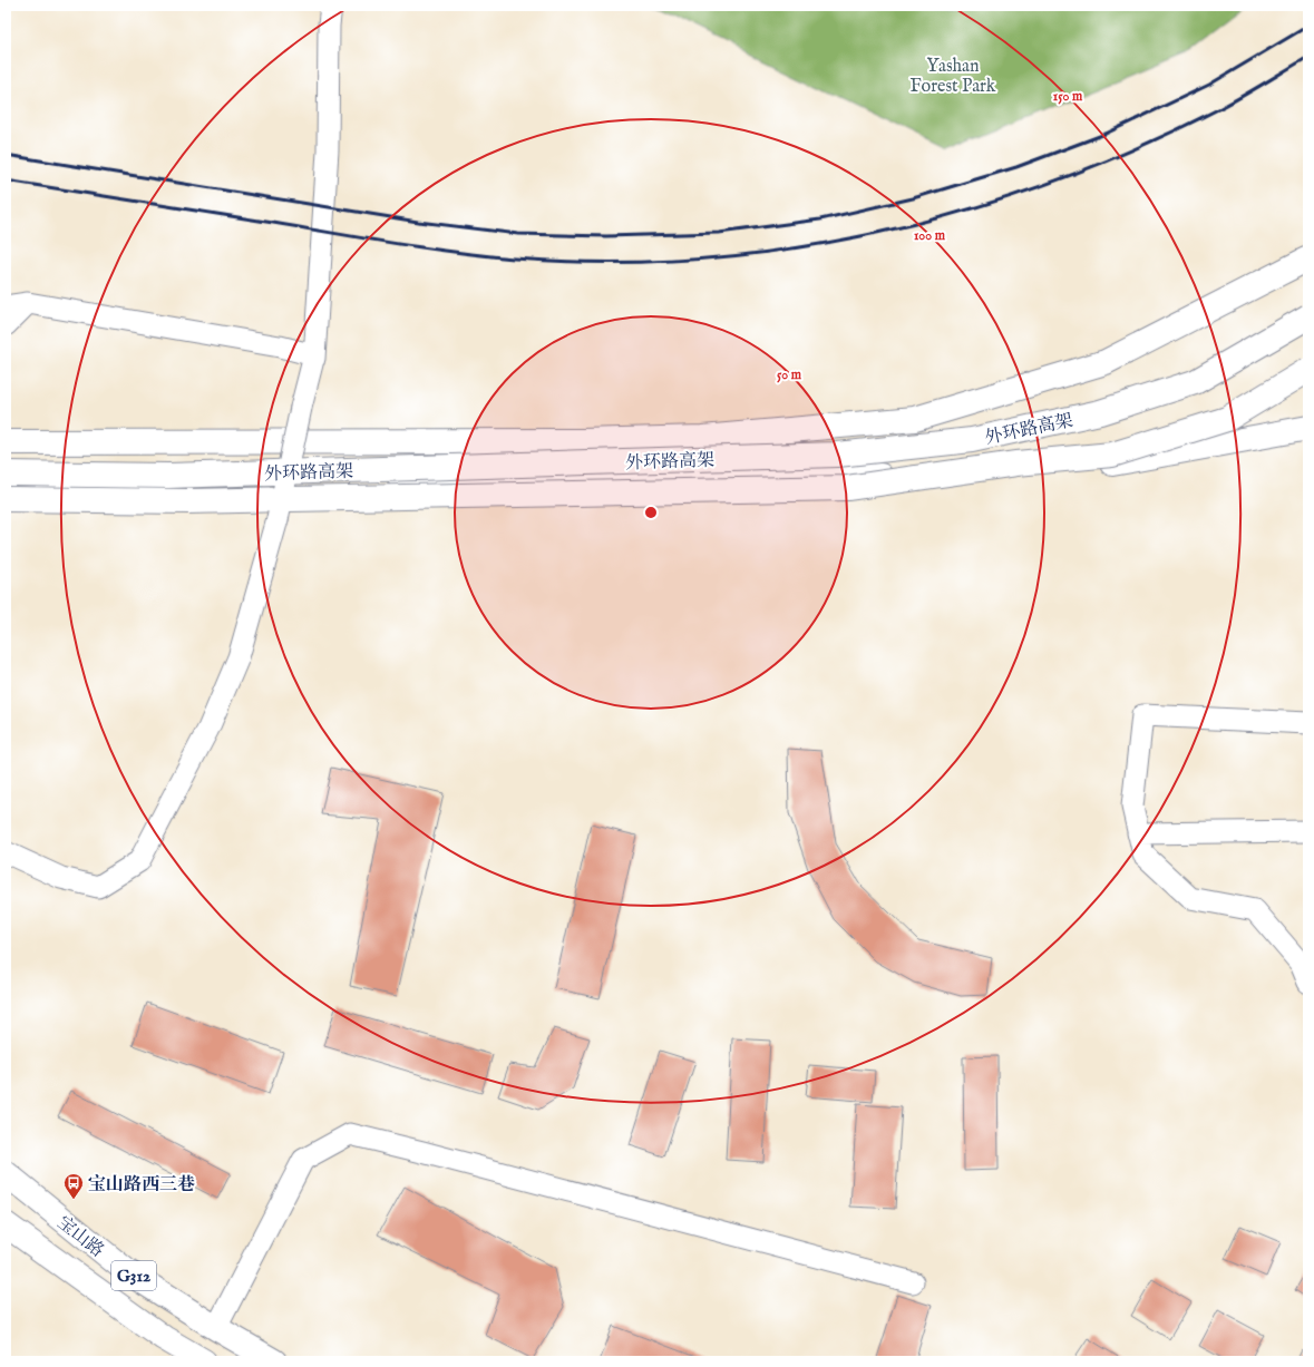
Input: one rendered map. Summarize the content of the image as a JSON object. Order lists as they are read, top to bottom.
{
  "streets": {
    "main road": ["外环路高架", "宝山路", "G312"]
  },
  "parks": ["Yashan Forest Park"],
  "places": {
    "bus stop": ["宝山路西三巷"]
  },
  "rings": ["150 m", "100 m", "50 m"]
}
